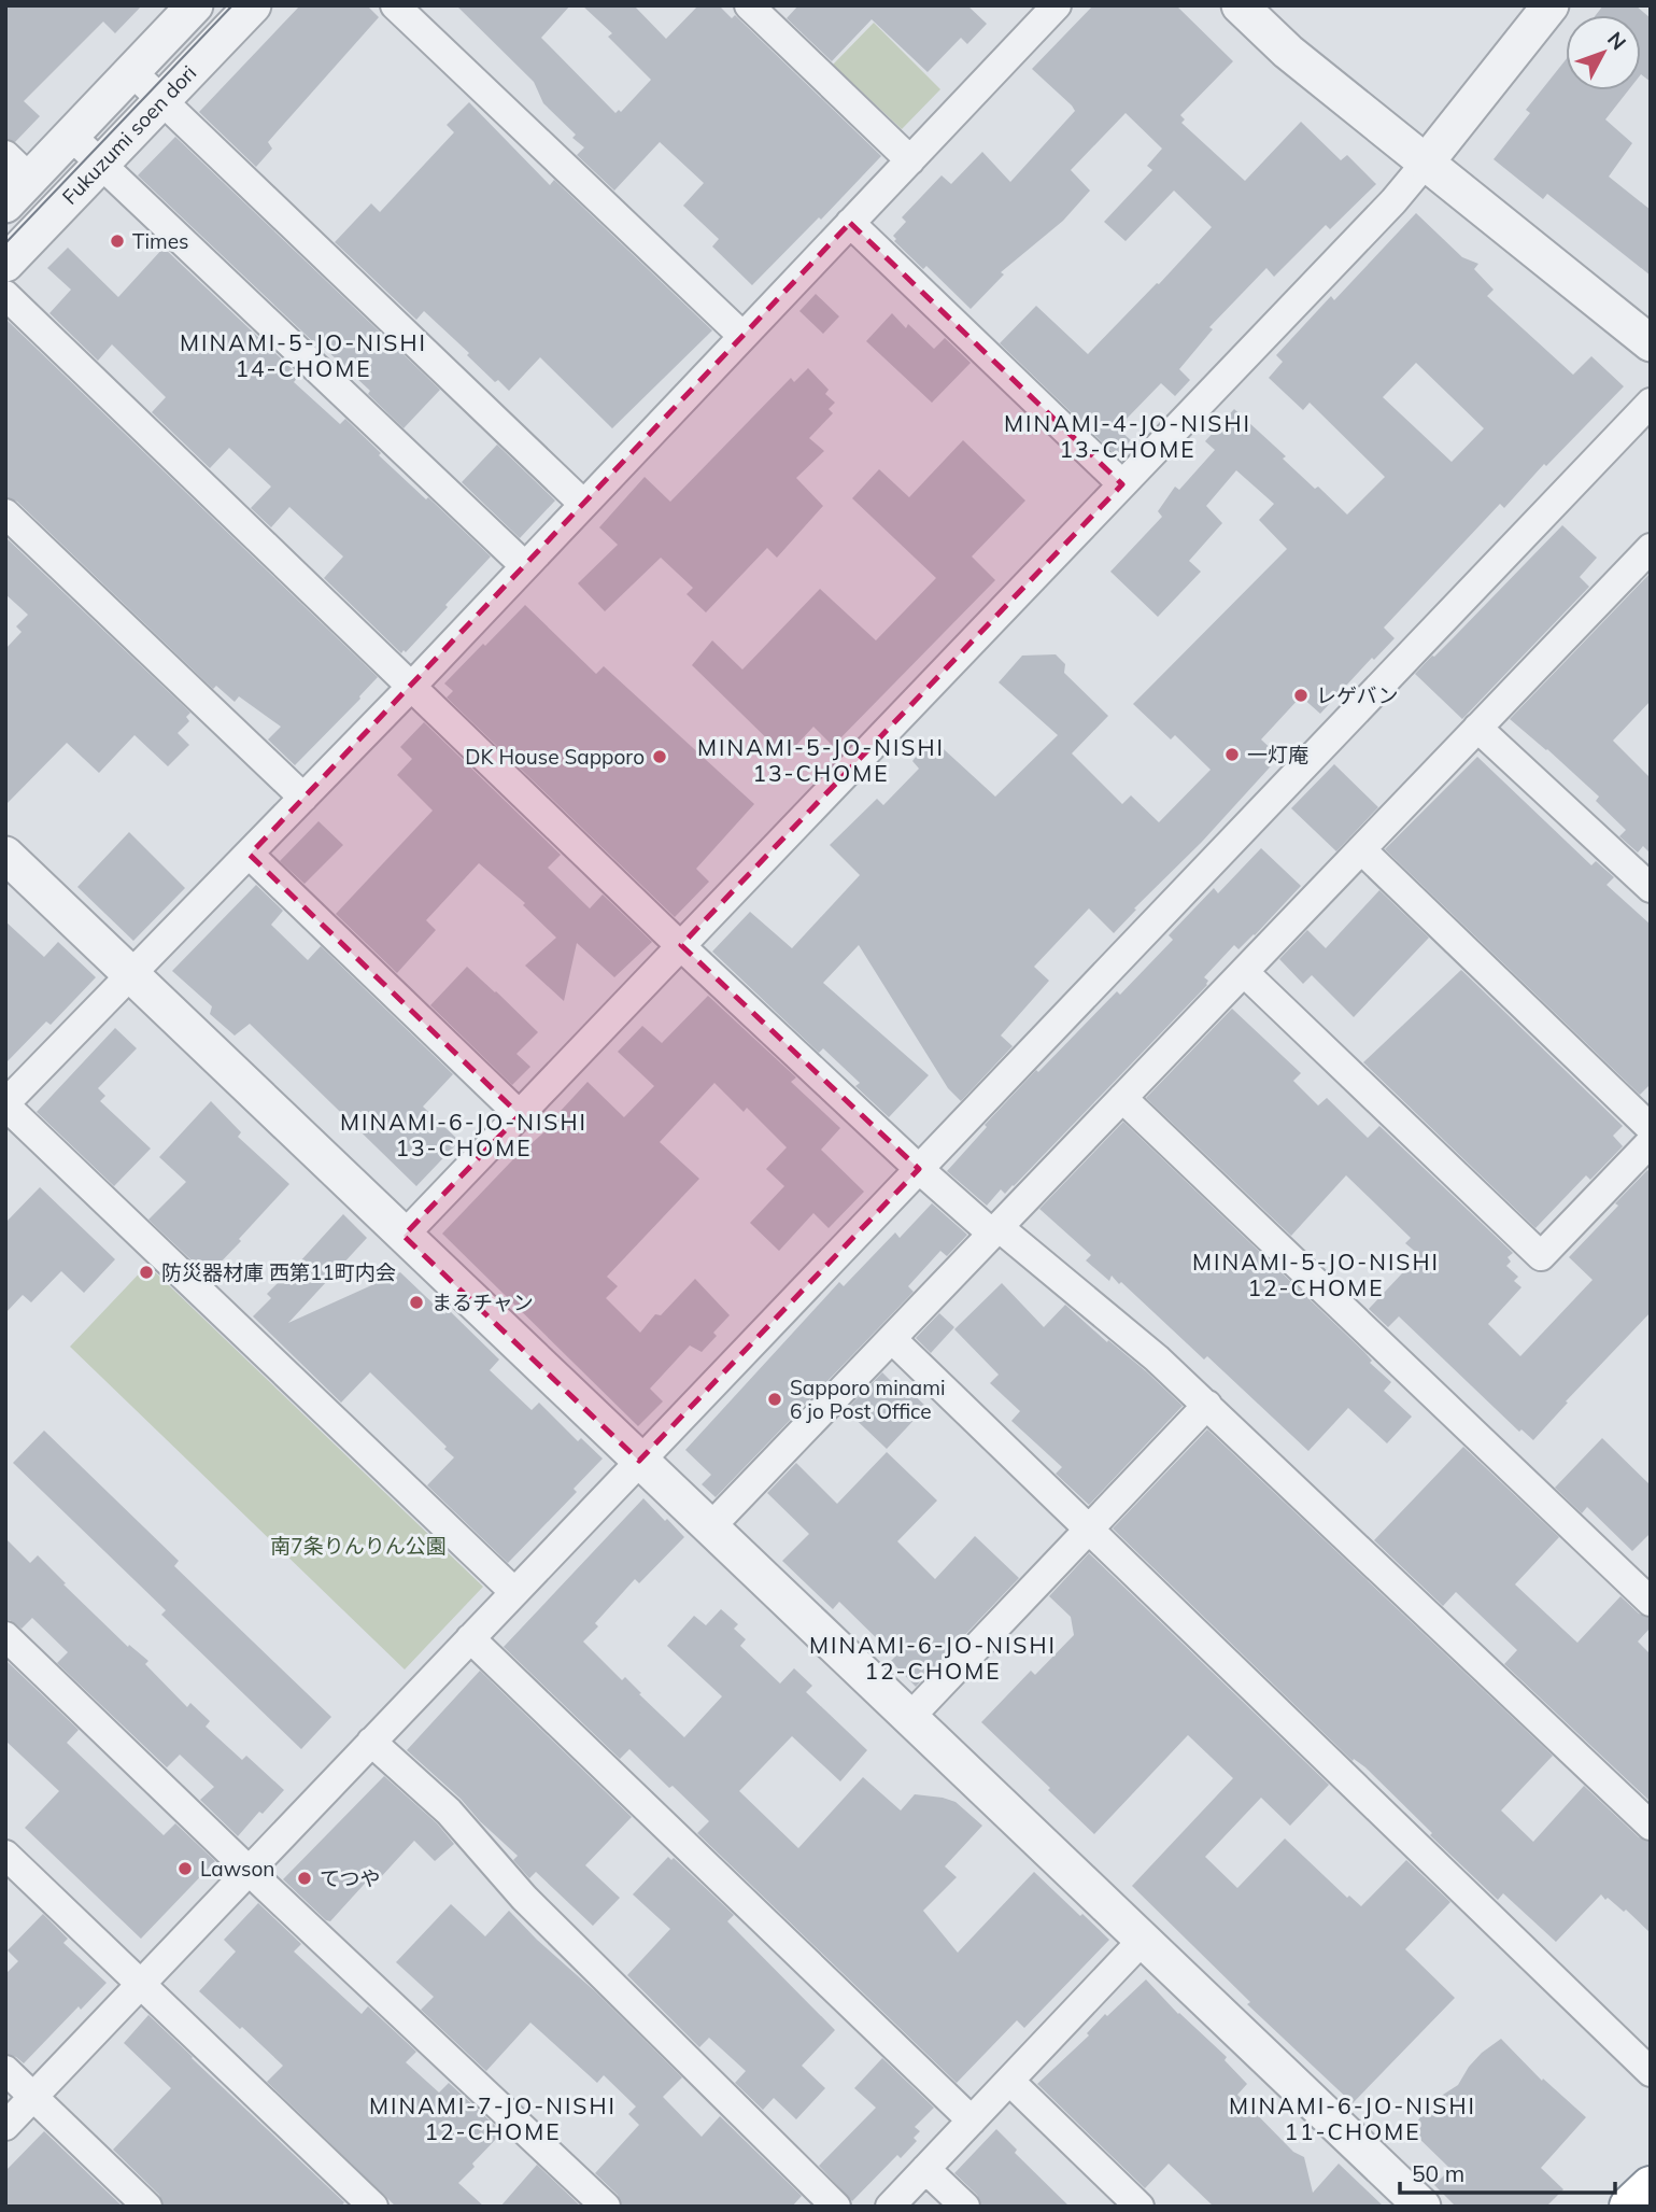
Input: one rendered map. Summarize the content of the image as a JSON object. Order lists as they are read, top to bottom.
{
  "streets": {
    "street": ["Fukuzumi soen dori"]
  },
  "districts": [
    "MINAMI-5-JO-NISHI 14-CHOME",
    "MINAMI-4-JO-NISHI 13-CHOME",
    "MINAMI-5-JO-NISHI 13-CHOME",
    "MINAMI-6-JO-NISHI 13-CHOME",
    "MINAMI-5-JO-NISHI 12-CHOME",
    "MINAMI-6-JO-NISHI 12-CHOME",
    "MINAMI-7-JO-NISHI 12-CHOME",
    "MINAMI-6-JO-NISHI 11-CHOME"
  ],
  "parks": ["南7条りんりん公園"],
  "places": [
    "Times",
    "レゲバン",
    "一灯庵",
    "DK House Sapporo",
    "防災器材庫 西第11町内会",
    "まるチャン",
    "Sapporo minami 6 jo Post Office",
    "Lawson",
    "てつや"
  ],
  "scale_bar": "50 m",
  "north": "top right"
}
